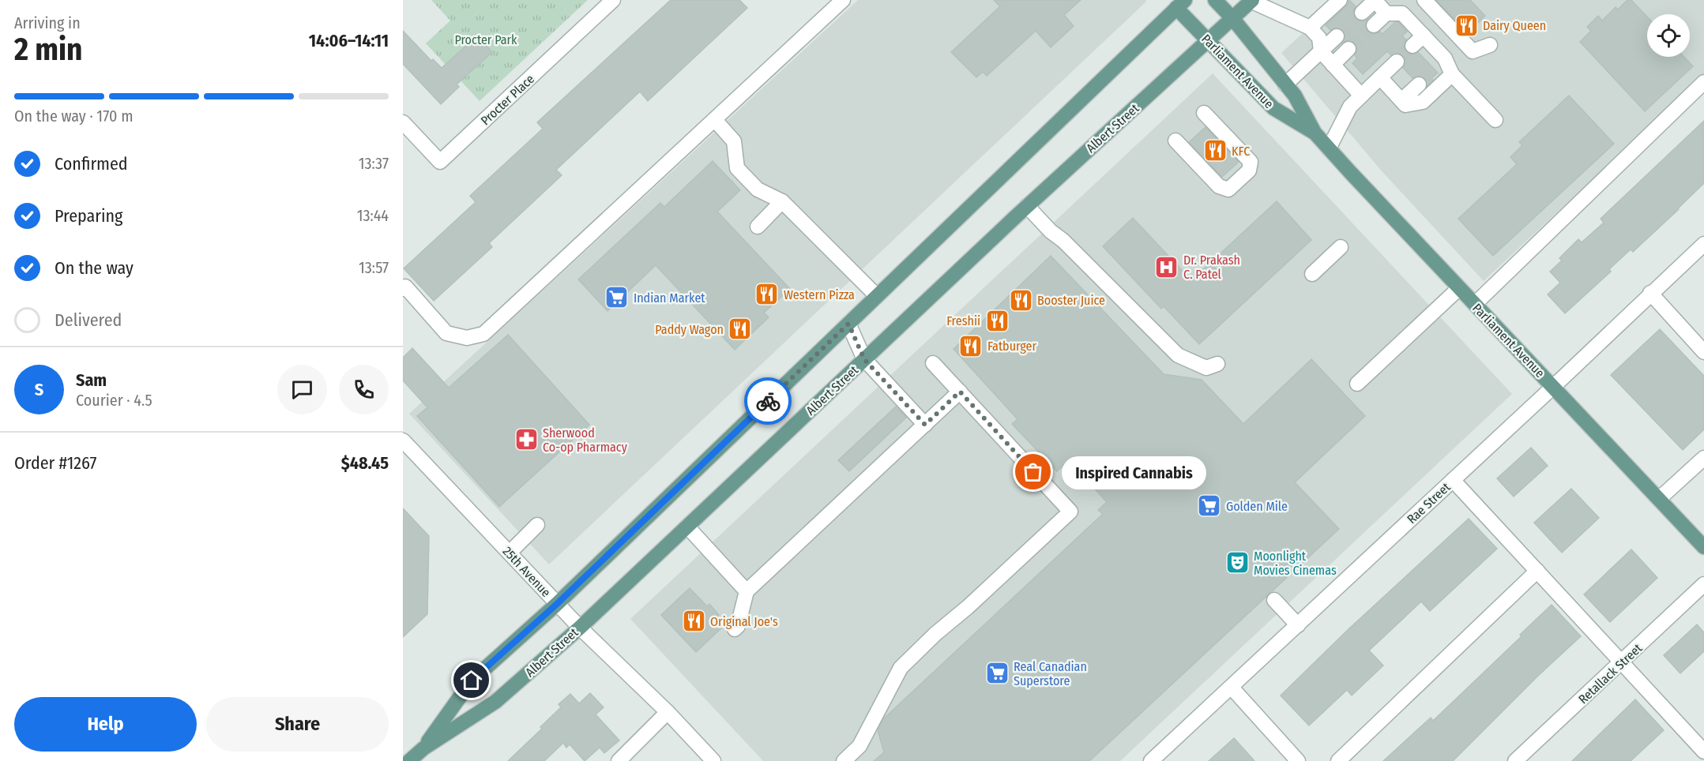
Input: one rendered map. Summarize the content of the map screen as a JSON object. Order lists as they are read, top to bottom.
{
  "streets": {
    "main road": ["Parliament Avenue", "Albert Street"],
    "street": [
      "Procter Place",
      "Rae Street",
      "25th Avenue",
      "Retallack Street"
    ]
  },
  "crossings": [
    ["Parliament Avenue", "Albert Street"],
    ["Parliament Avenue", "Rae Street"],
    ["Albert Street", "25th Avenue"]
  ],
  "parks": ["Procter Park"],
  "places": {
    "restaurant": [
      "Dairy Queen",
      "KFC",
      "Western Pizza",
      "Booster Juice",
      "Freshii",
      "Paddy Wagon",
      "Fatburger",
      "Original Joe's"
    ],
    "hospital": ["Dr. Prakash C. Patel"],
    "supermarket": ["Indian Market", "Golden Mile", "Real Canadian Superstore"],
    "pharmacy": ["Sherwood Co-op Pharmacy"],
    "other": ["Inspired Cannabis"],
    "theatre": ["Moonlight Movies Cinemas"]
  },
  "page": {
    "heading": ["2 min", "Arriving in", "14:06–14:11"],
    "panel": [
      "Sam",
      "Courier · 4.5",
      "Order #1267",
      "$48.45"
    ],
    "bar": "On the way · 170 m",
    "list": [
      ["Confirmed", "13:37"],
      ["Preparing", "13:44"],
      ["On the way", "13:57"],
      "Delivered"
    ],
    "round": "S",
    "bubble": "Inspired Cannabis",
    "buttons": ["Help", "Share"]
  }
}
